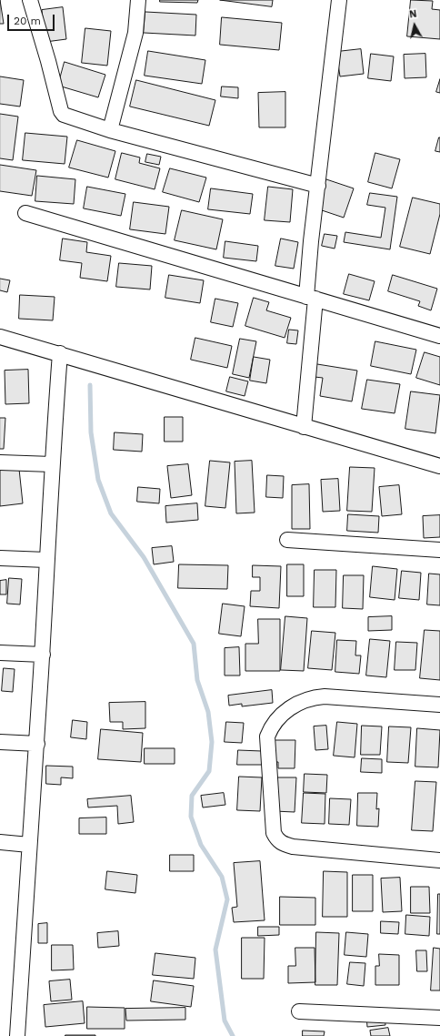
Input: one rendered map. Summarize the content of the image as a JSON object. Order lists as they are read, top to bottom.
{
  "scale_bar": "20 m",
  "north": "top"
}
